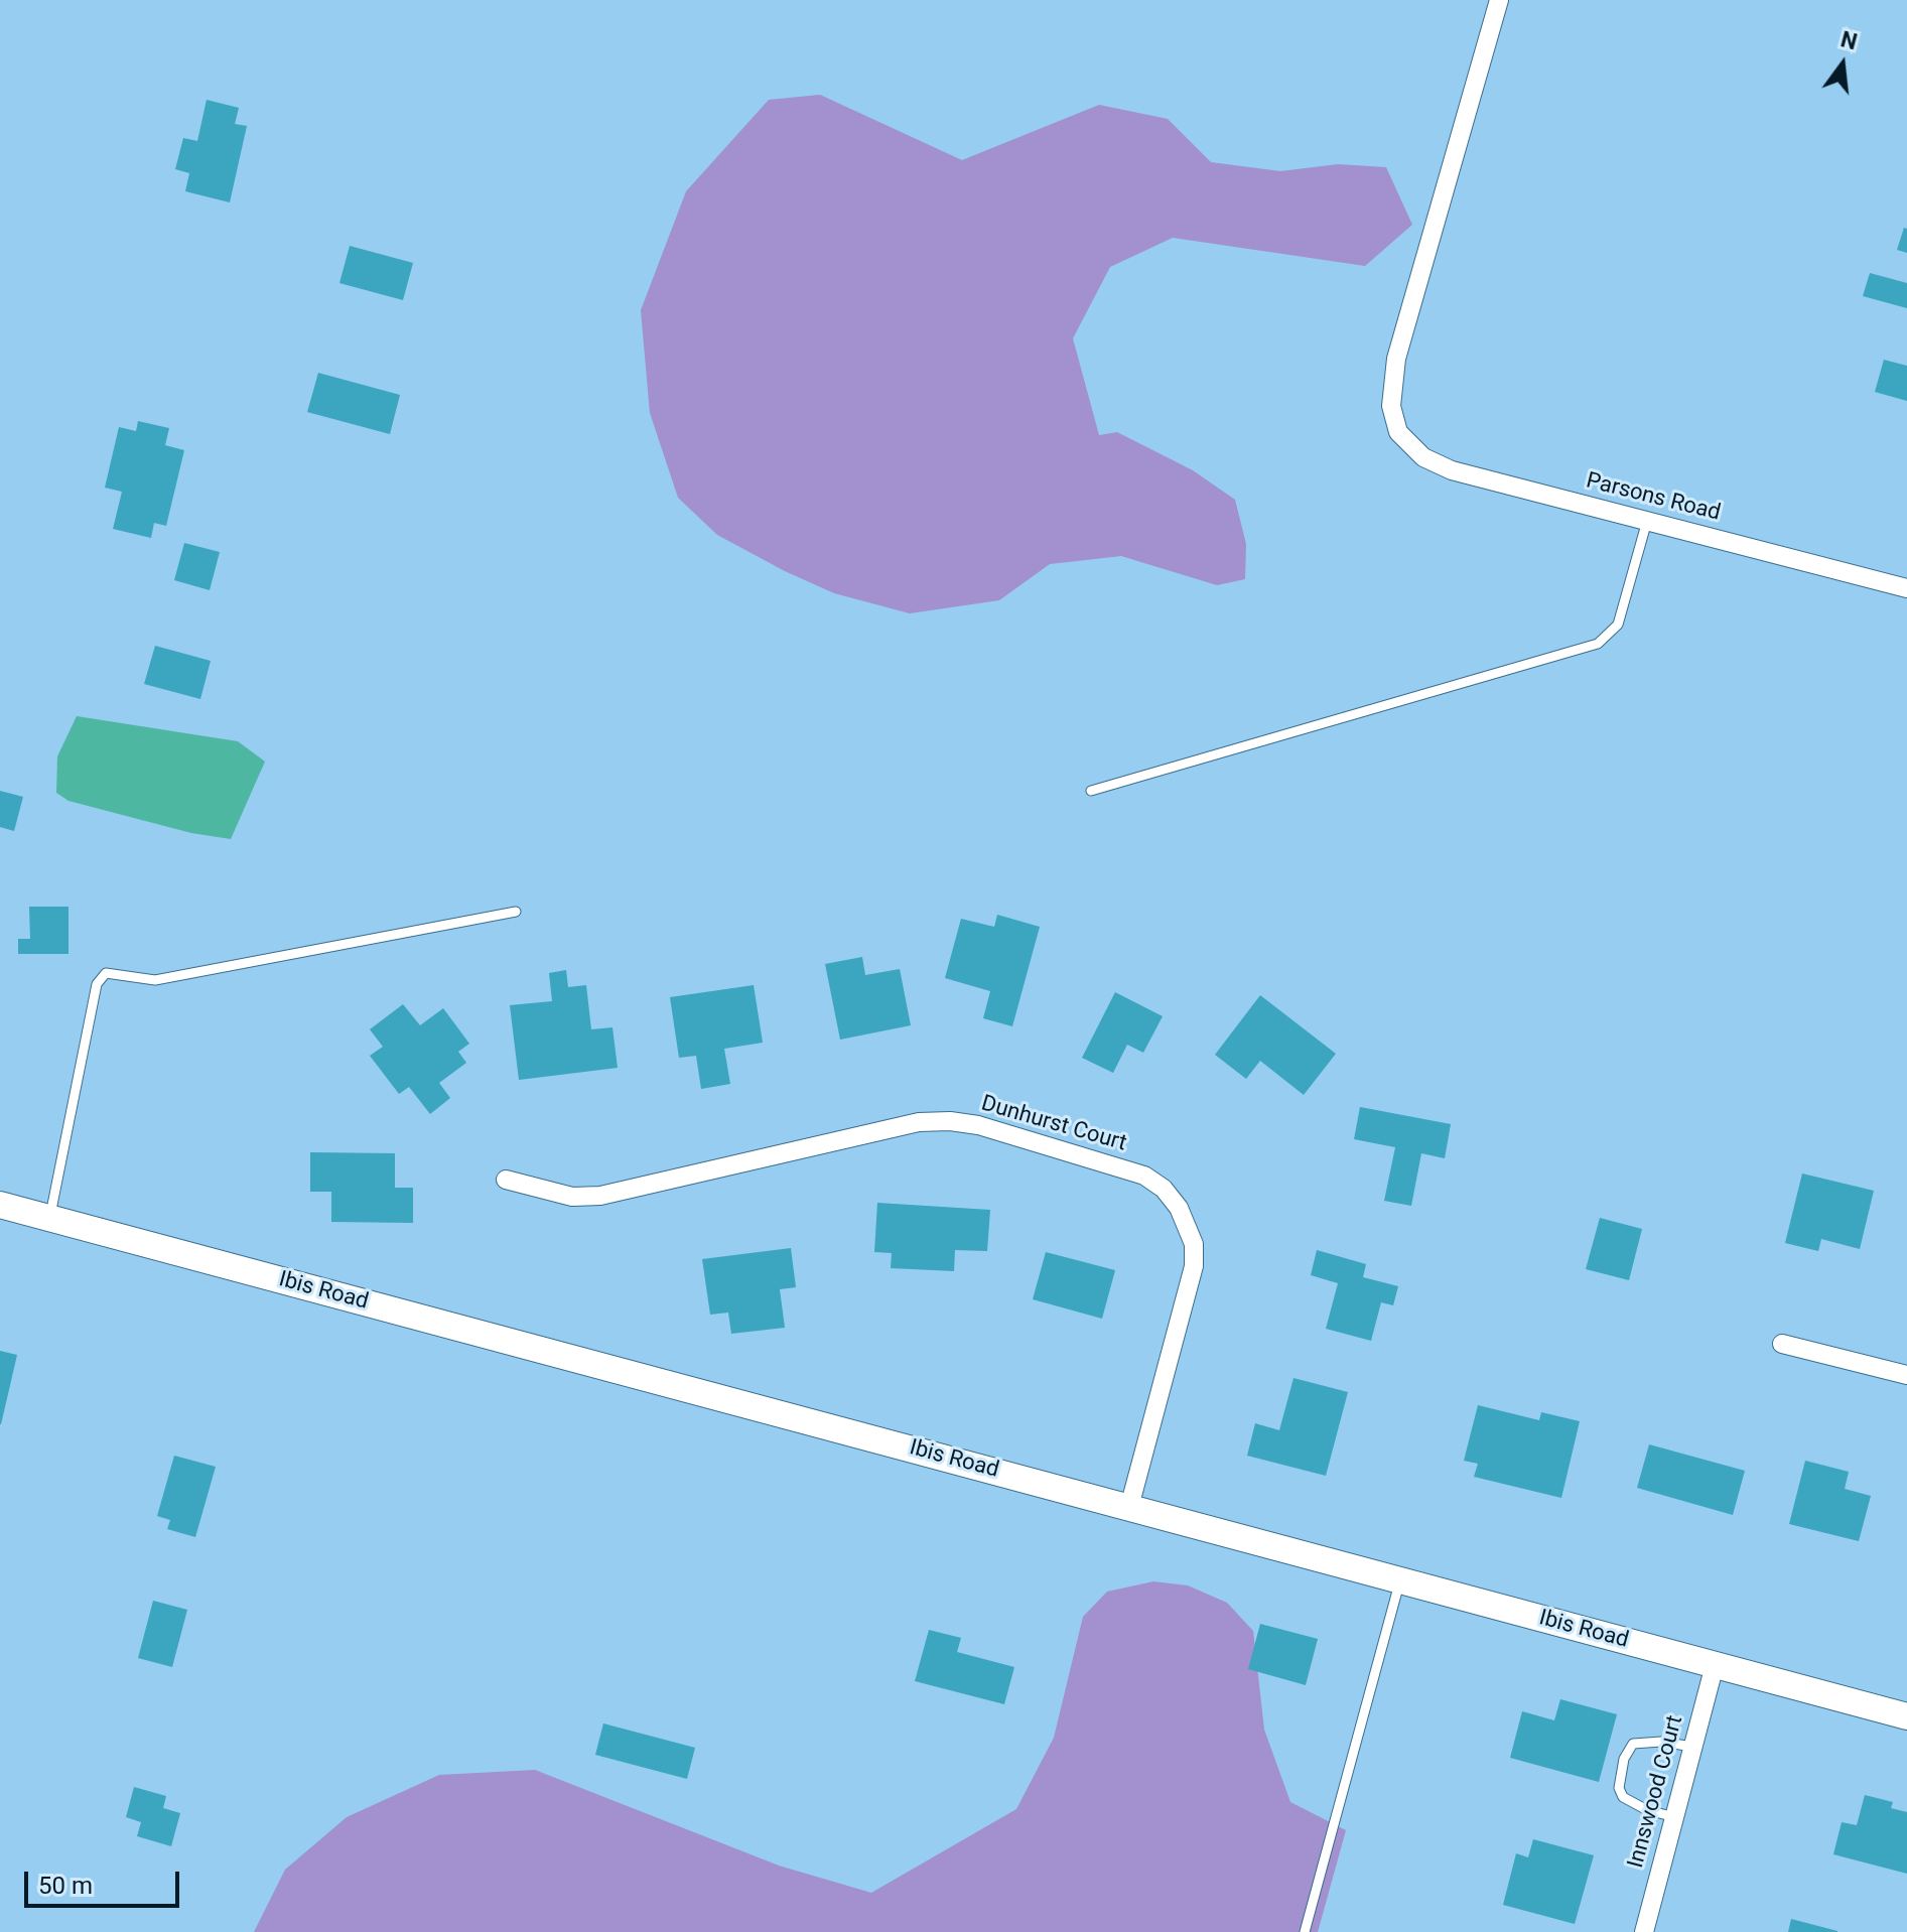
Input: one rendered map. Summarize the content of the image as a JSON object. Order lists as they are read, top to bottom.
{
  "streets": {
    "street": [
      "Parsons Road",
      "Dunhurst Court",
      "Ibis Road",
      "Innswood Court"
    ]
  },
  "crossings": [
    ["Dunhurst Court", "Ibis Road"],
    ["Ibis Road", "Innswood Court"]
  ],
  "scale_bar": "50 m",
  "north": "top"
}
